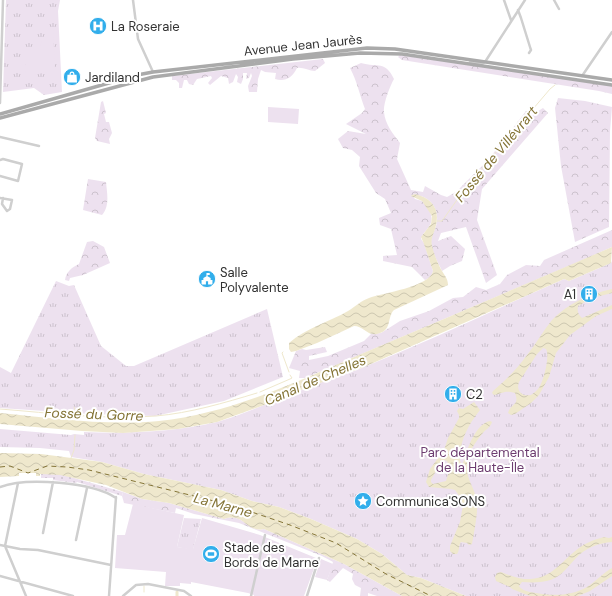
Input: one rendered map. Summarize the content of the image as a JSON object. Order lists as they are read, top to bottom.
{
  "streets": {
    "main road": ["Avenue Jean Jaurès"]
  },
  "water": [
    "Fossé de Villévrart",
    "Canal de Chelles",
    "Fossé du Gorre",
    "La Marne"
  ],
  "parks": ["Parc départemental de la Haute-Île"],
  "places": {
    "hospital": ["La Roseraie"],
    "shop": ["Jardiland"],
    "public building": ["Salle Polyvalente"],
    "building": ["A1", "C2"],
    "place": ["Communica'SONS"],
    "sports": ["Stade des Bords de Marne"]
  }
}
